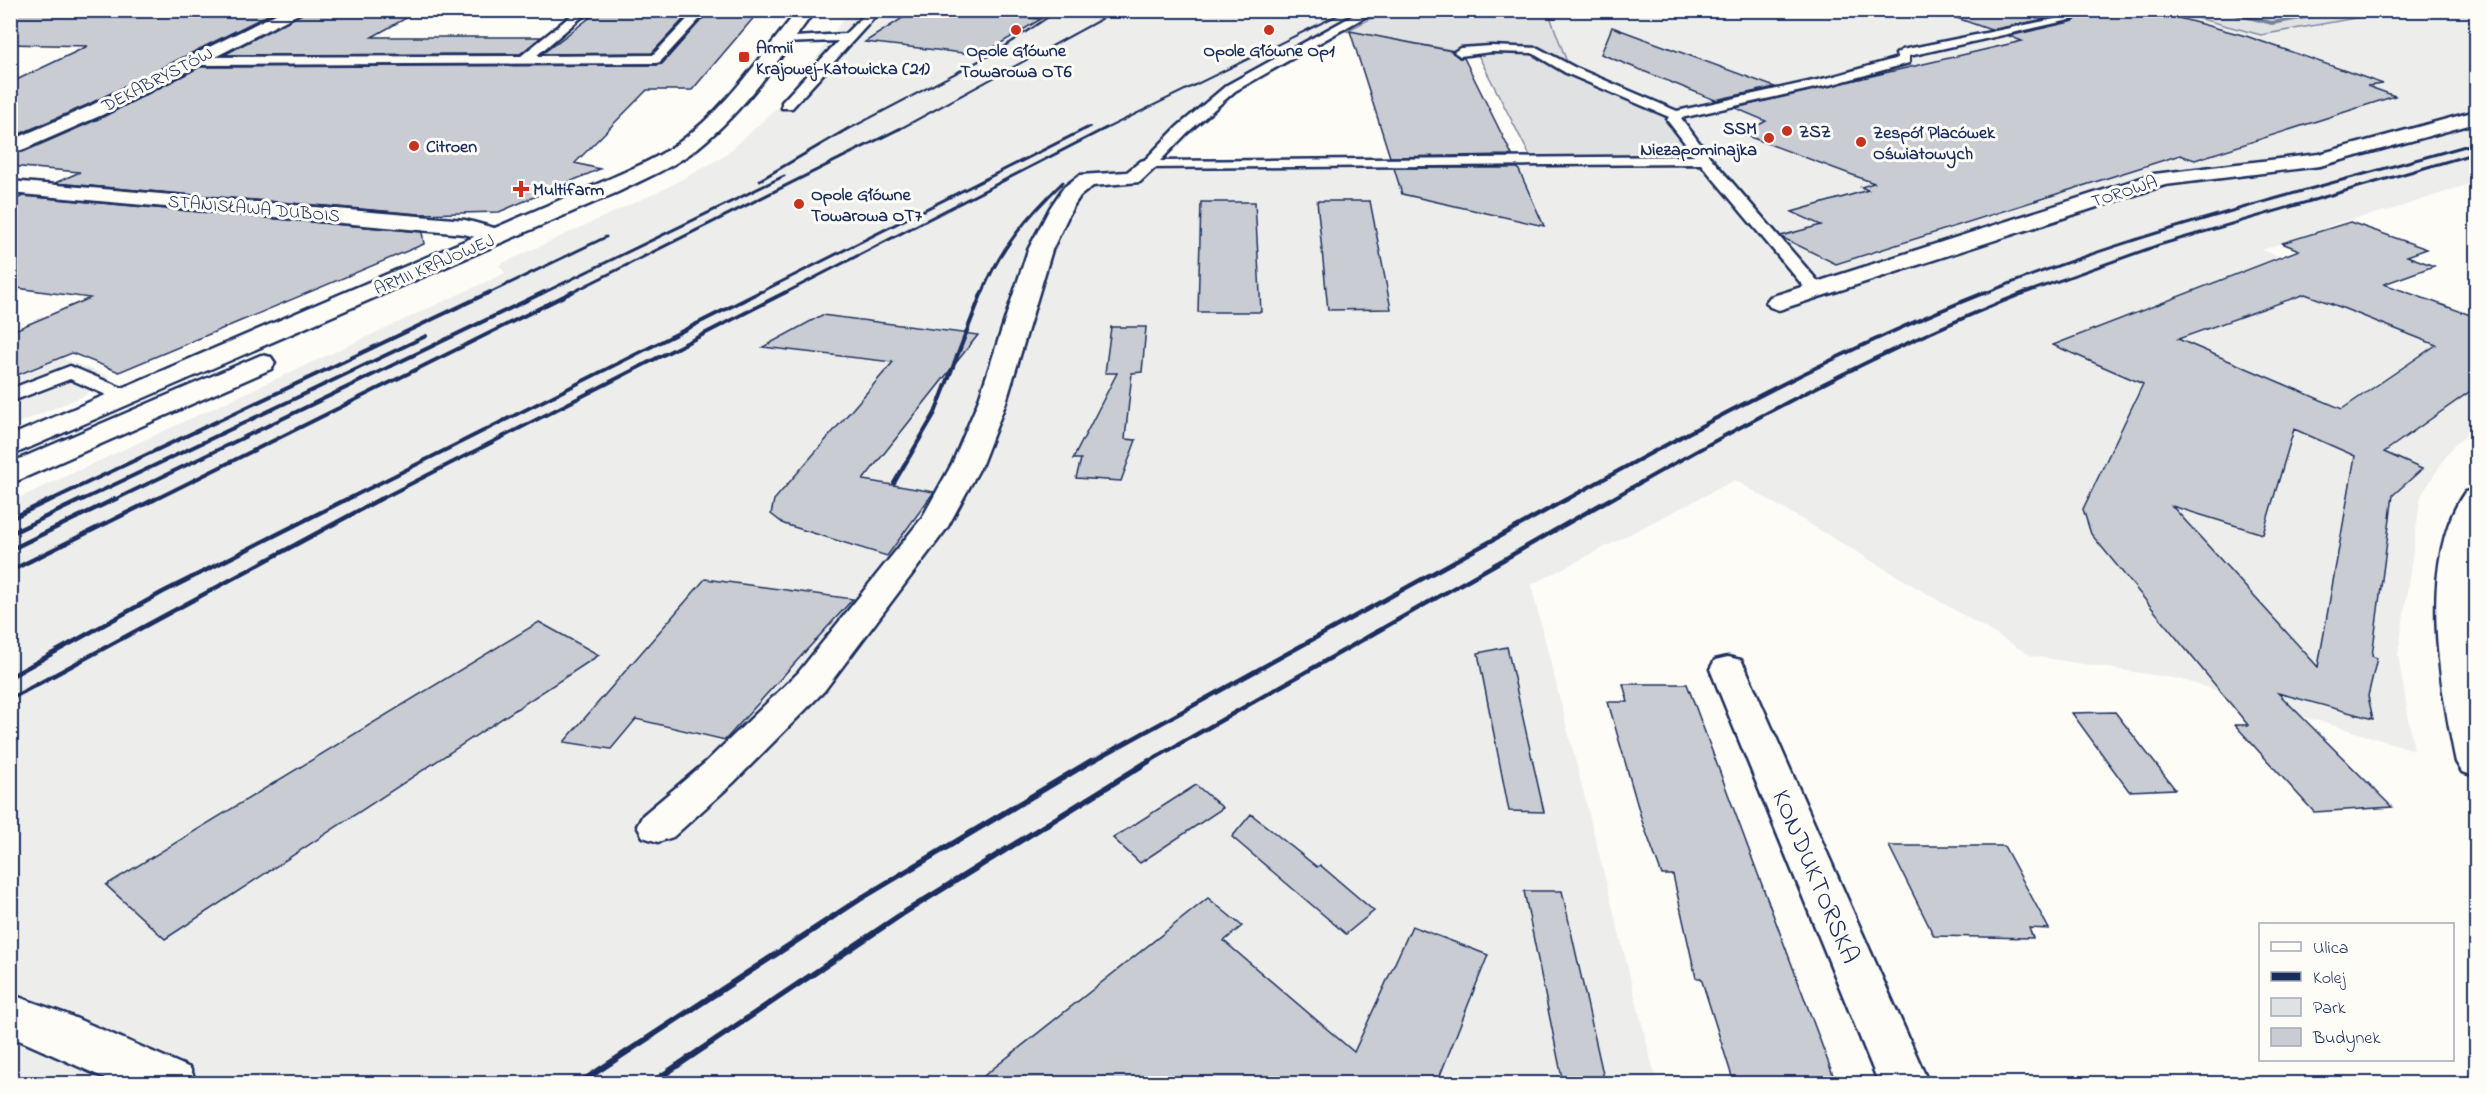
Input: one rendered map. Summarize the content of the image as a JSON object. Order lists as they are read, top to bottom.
{
  "streets": {
    "street": [
      "DEKABRYSTÓW",
      "TOROWA",
      "STANISŁAWA DUBOIS",
      "ARMII KRAJOWEJ",
      "KONDUKTORSKA"
    ]
  },
  "crossings": [
    ["STANISŁAWA DUBOIS", "ARMII KRAJOWEJ"]
  ],
  "places": {
    "other": [
      "Opole Główne Towarowa OT6",
      "Opole Główne Op1",
      "ZSZ",
      "SSM Niezapominajka",
      "Zespół Placówek Oświatowych",
      "Citroen",
      "Opole Główne Towarowa OT7"
    ],
    "transit": ["Armii Krajowej-Katowicka (21)"],
    "health": ["Multifarm"]
  },
  "legend": [
    "Ulica",
    "Kolej",
    "Park",
    "Budynek"
  ]
}
